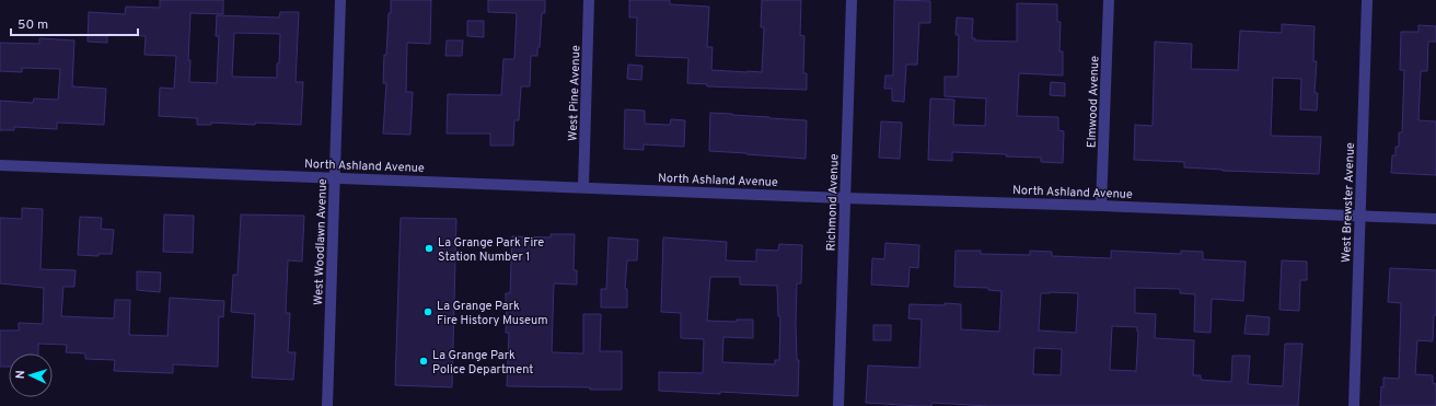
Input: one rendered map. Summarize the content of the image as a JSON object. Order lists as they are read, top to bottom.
{
  "streets": {
    "street": [
      "West Pine Avenue",
      "Elmwood Avenue",
      "North Ashland Avenue",
      "Richmond Avenue",
      "West Brewster Avenue",
      "West Woodlawn Avenue"
    ]
  },
  "crossings": [
    ["West Pine Avenue", "North Ashland Avenue"],
    ["Elmwood Avenue", "North Ashland Avenue"],
    ["North Ashland Avenue", "Richmond Avenue"],
    ["North Ashland Avenue", "West Brewster Avenue"],
    ["North Ashland Avenue", "West Woodlawn Avenue"]
  ],
  "places": ["La Grange Park Fire Station Number 1", "La Grange Park Fire History Museum", "La Grange Park Police Department"],
  "scale_bar": "50 m",
  "north": "left"
}
